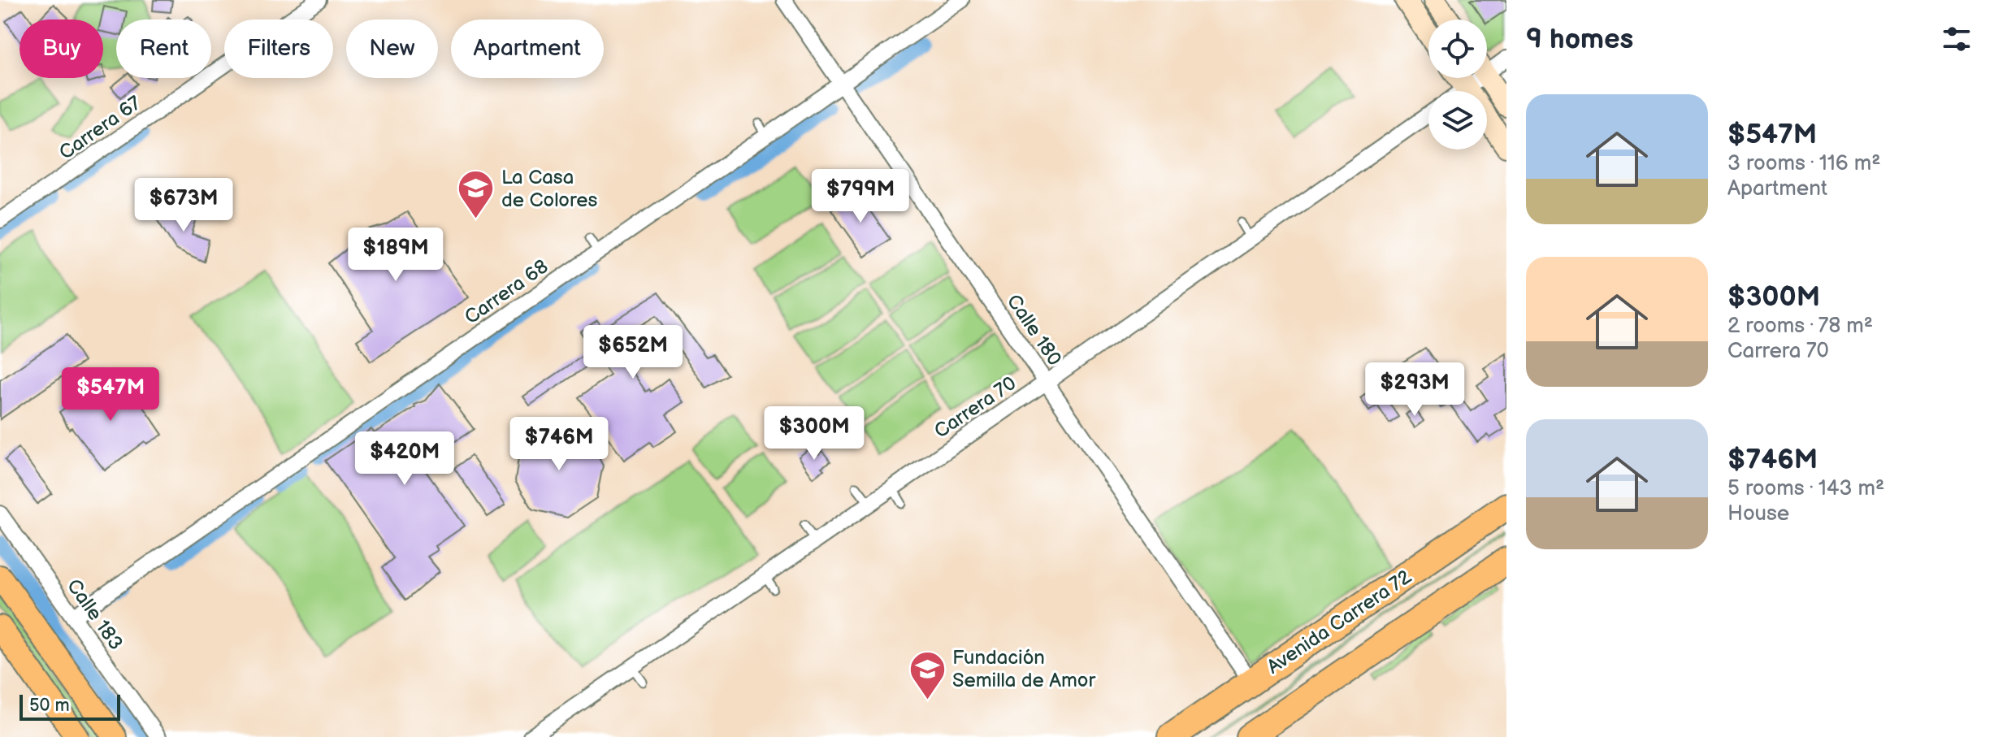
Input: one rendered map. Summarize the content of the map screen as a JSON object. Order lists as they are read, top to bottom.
{
  "streets": {
    "highway": ["Avenida Carrera 72"],
    "street": [
      "Carrera 67",
      "Carrera 68",
      "Calle 180",
      "Carrera 70",
      "Calle 183"
    ]
  },
  "crossings": [
    ["Carrera 68", "Calle 180"],
    ["Carrera 68", "Calle 183"],
    ["Calle 180", "Carrera 70"],
    ["Calle 180", "Avenida Carrera 72"]
  ],
  "places": {
    "school or university": ["La Casa de Colores", "Fundación Semilla de Amor"]
  },
  "scale_bar": "50 m",
  "page": {
    "heading": "9 homes",
    "chip": [
      "Buy",
      "Rent",
      "Filters",
      "New",
      "Apartment"
    ],
    "list": [
      {
        "name": "$547M",
        "note": "3 rooms · 116 m² · Apartment"
      },
      {
        "name": "$300M",
        "note": "2 rooms · 78 m² · Carrera 70"
      },
      {
        "name": "$746M",
        "note": "5 rooms · 143 m² · House"
      }
    ],
    "price": [
      "$799M",
      "$673M",
      "$189M",
      "$652M",
      "$293M",
      "$547M",
      "$300M",
      "$746M",
      "$420M"
    ],
    "scale": "50 m"
  }
}
